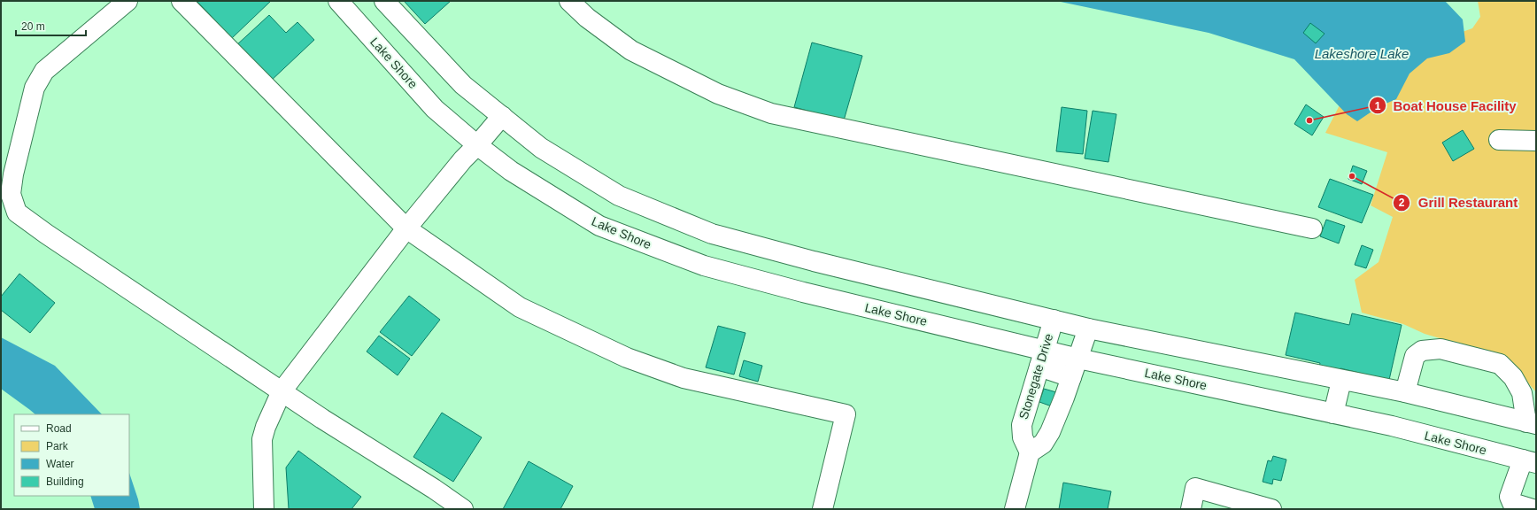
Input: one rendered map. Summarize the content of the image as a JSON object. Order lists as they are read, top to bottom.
{
  "streets": {
    "street": ["Lake Shore", "Stonegate Drive"]
  },
  "crossings": [
    ["Lake Shore", "Stonegate Drive"]
  ],
  "water": ["Lakeshore Lake"],
  "places": ["Boat House Facility", "Grill Restaurant"],
  "legend": [
    "Road",
    "Park",
    "Water",
    "Building"
  ],
  "scale_bar": "20 m"
}
